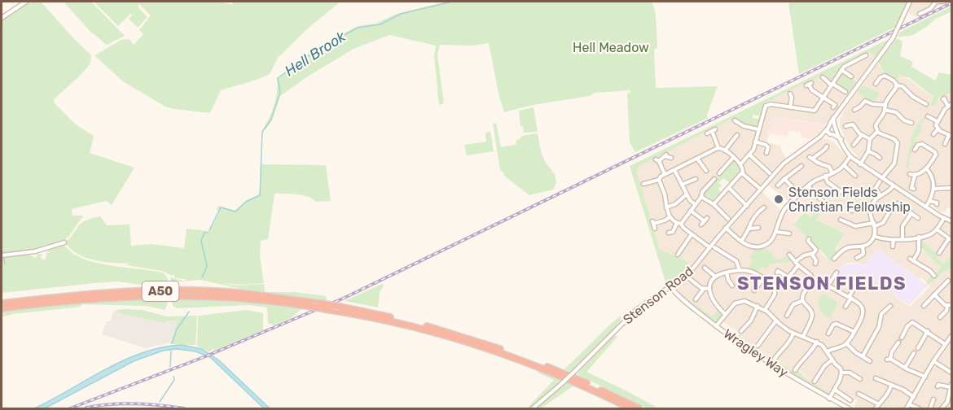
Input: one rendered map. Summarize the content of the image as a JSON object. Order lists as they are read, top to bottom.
{
  "streets": {
    "highway": ["A50"],
    "street": ["Stenson Road", "Wragley Way"]
  },
  "crossings": [
    ["Stenson Road", "Wragley Way"]
  ],
  "districts": ["STENSON FIELDS"],
  "water": ["Hell Brook"],
  "parks": ["Hell Meadow"],
  "places": ["Stenson Fields Christian Fellowship"]
}
